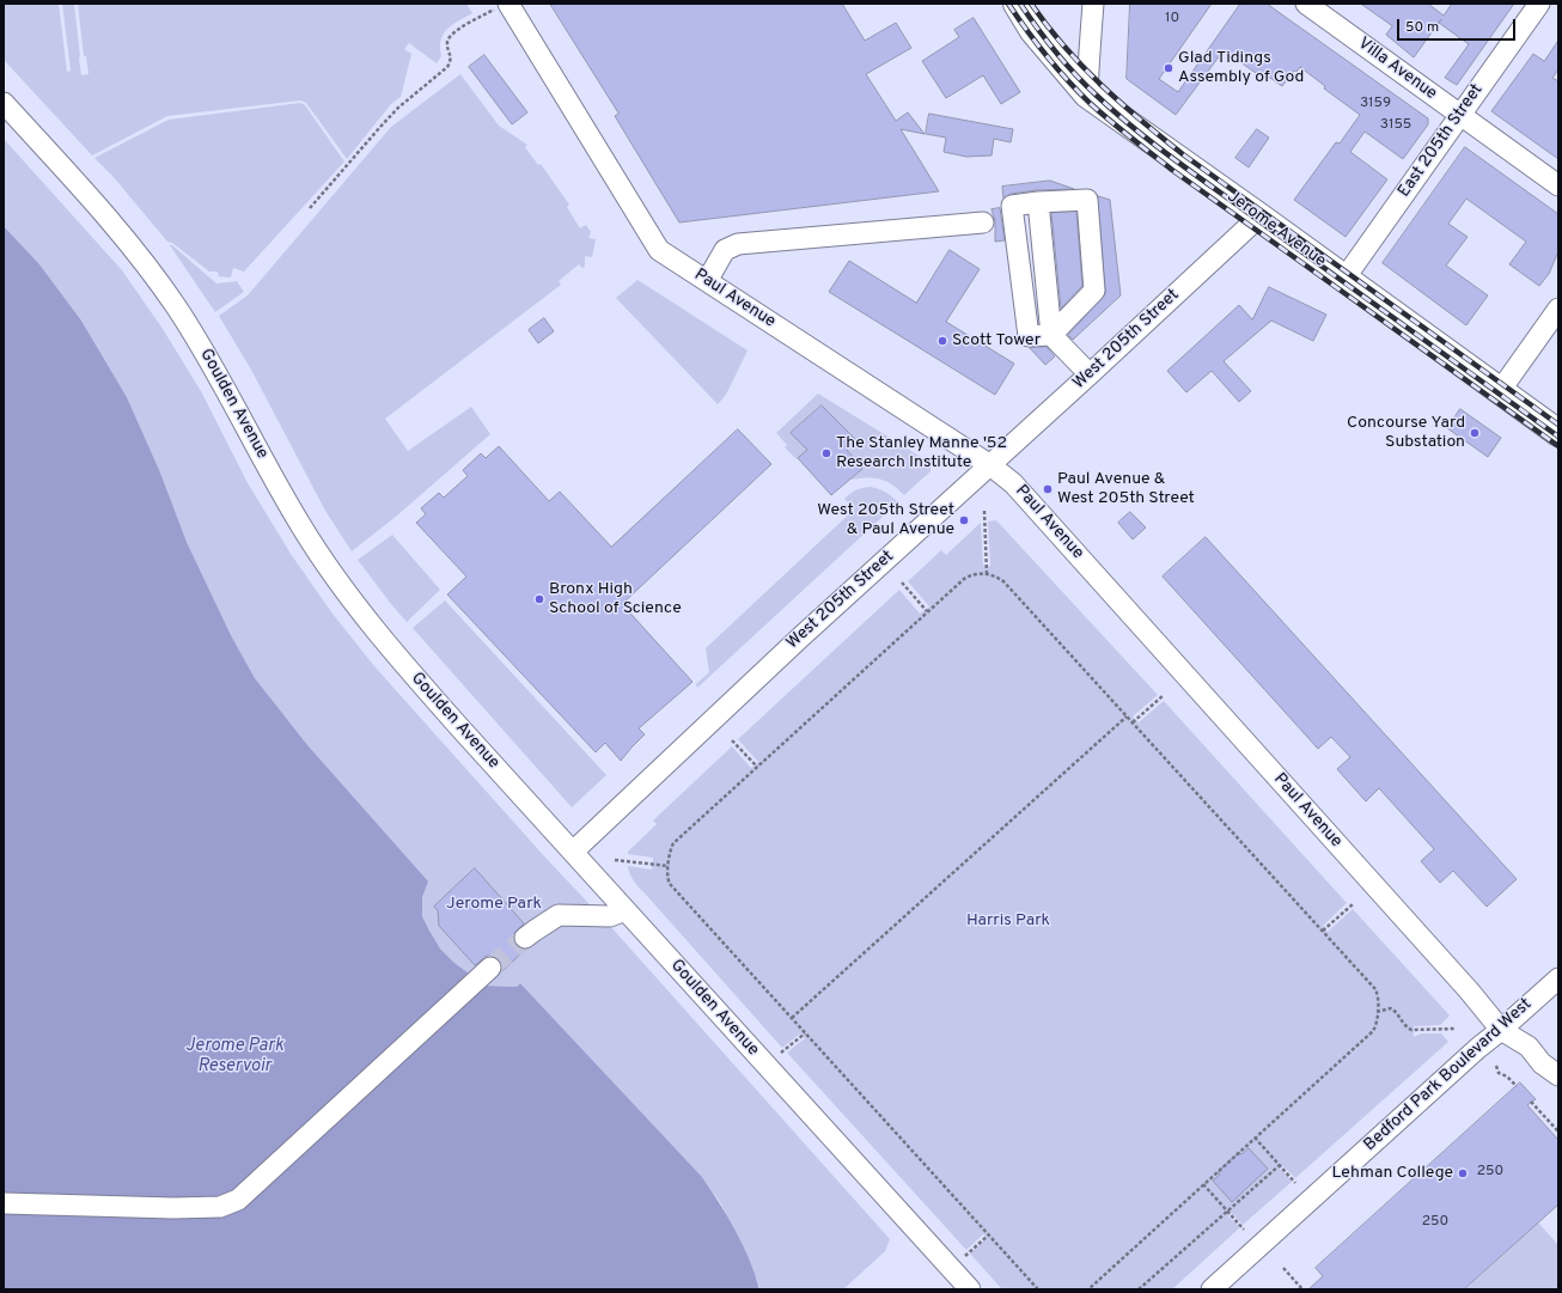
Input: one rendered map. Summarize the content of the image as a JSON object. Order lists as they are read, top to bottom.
{
  "streets": {
    "main road": ["Jerome Avenue"],
    "street": [
      "Villa Avenue",
      "East 205th Street",
      "Paul Avenue",
      "West 205th Street",
      "Goulden Avenue",
      "Bedford Park Boulevard West"
    ]
  },
  "crossings": [
    ["Villa Avenue", "East 205th Street"],
    ["East 205th Street", "Jerome Avenue"],
    ["Jerome Avenue", "West 205th Street"],
    ["Paul Avenue", "West 205th Street"],
    ["Paul Avenue", "Bedford Park Boulevard West"],
    ["West 205th Street", "Goulden Avenue"]
  ],
  "water": ["Jerome Park Reservoir"],
  "parks": ["Jerome Park", "Harris Park"],
  "places": [
    "Glad Tidings Assembly of God",
    "Scott Tower",
    "Concourse Yard Substation",
    "The Stanley Manne '52 Research Institute",
    "Paul Avenue & West 205th Street",
    "West 205th Street & Paul Avenue",
    "Bronx High School of Science",
    "Lehman College"
  ],
  "house_numbers": [
    "10",
    "3159",
    "3155",
    "250",
    "250"
  ],
  "scale_bar": "50 m"
}
